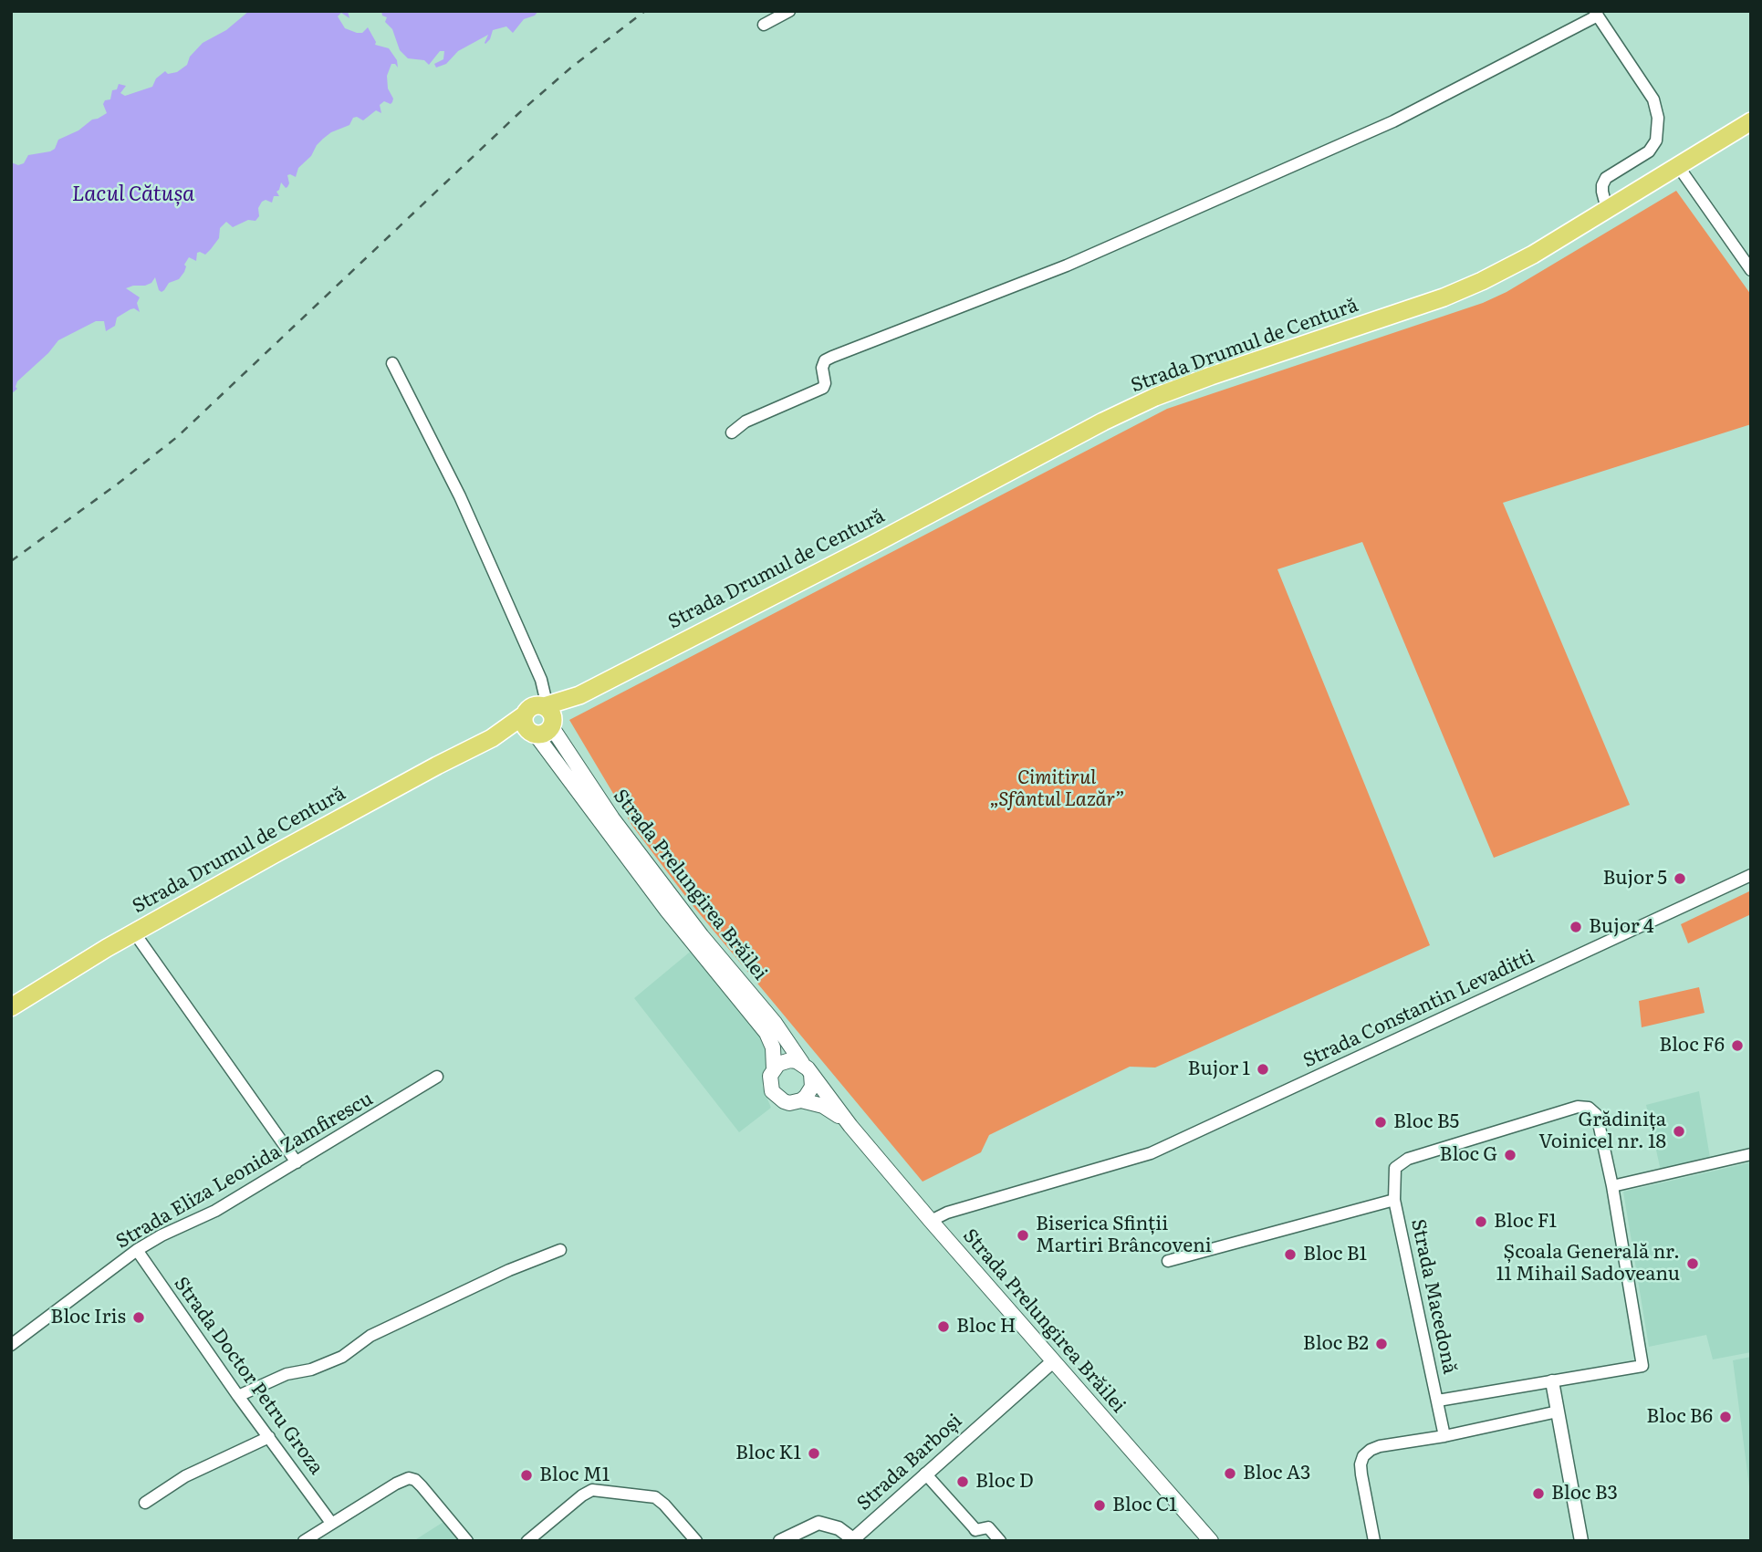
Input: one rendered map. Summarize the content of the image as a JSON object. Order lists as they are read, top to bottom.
{
  "streets": {
    "highway": ["Strada Drumul de Centură"],
    "main road": ["Strada Prelungirea Brăilei"],
    "street": [
      "Strada Constantin Levaditti",
      "Strada Eliza Leonida Zamfirescu",
      "Strada Macedonă",
      "Strada Doctor Petru Groza",
      "Strada Barboși"
    ]
  },
  "crossings": [
    ["Strada Drumul de Centură", "Strada Prelungirea Brăilei"],
    ["Strada Prelungirea Brăilei", "Strada Constantin Levaditti"],
    ["Strada Prelungirea Brăilei", "Strada Barboși"],
    ["Strada Eliza Leonida Zamfirescu", "Strada Doctor Petru Groza"]
  ],
  "water": ["Lacul Cătușa"],
  "parks": ["Cimitirul „Sfântul Lazăr”"],
  "places": [
    "Bujor 5",
    "Bujor 4",
    "Bloc F6",
    "Bujor 1",
    "Bloc B5",
    "Grădinița Voinicel nr. 18",
    "Bloc G",
    "Bloc F1",
    "Biserica Sfinții Martiri Brâncoveni",
    "Bloc B1",
    "Școala Generală nr. 11 Mihail Sadoveanu",
    "Bloc Iris",
    "Bloc H",
    "Bloc B2",
    "Bloc B6",
    "Bloc K1",
    "Bloc A3",
    "Bloc M1",
    "Bloc D",
    "Bloc B3",
    "Bloc C1"
  ]
}
